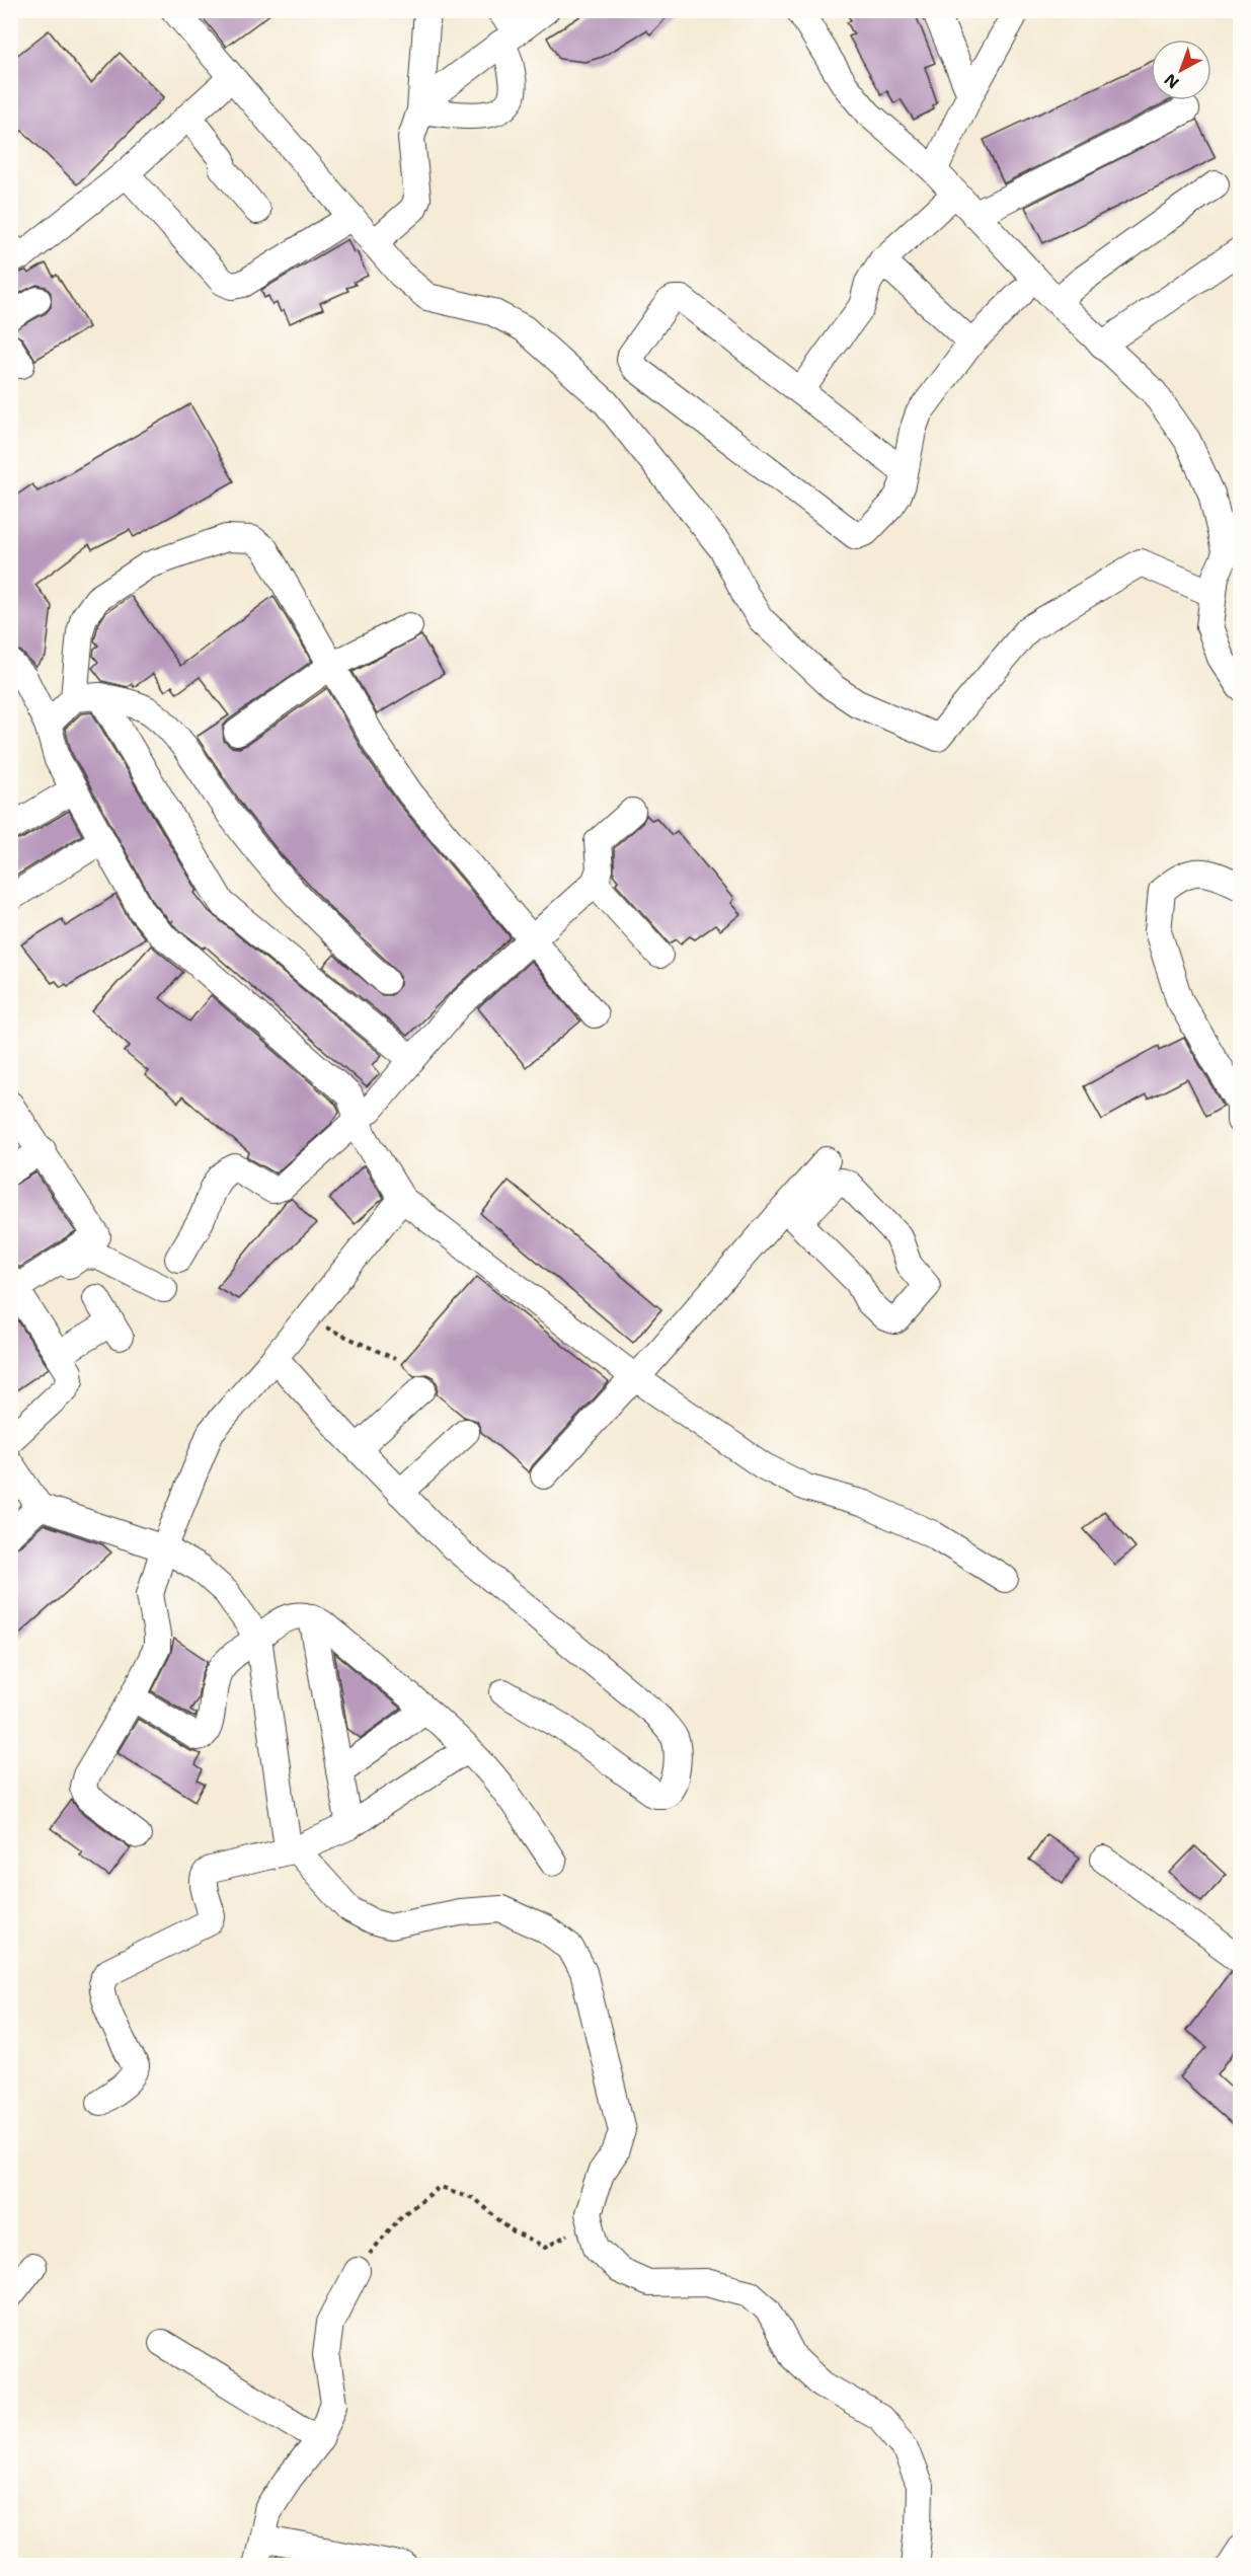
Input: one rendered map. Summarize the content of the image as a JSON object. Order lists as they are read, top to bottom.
{
  "north": "bottom left"
}
